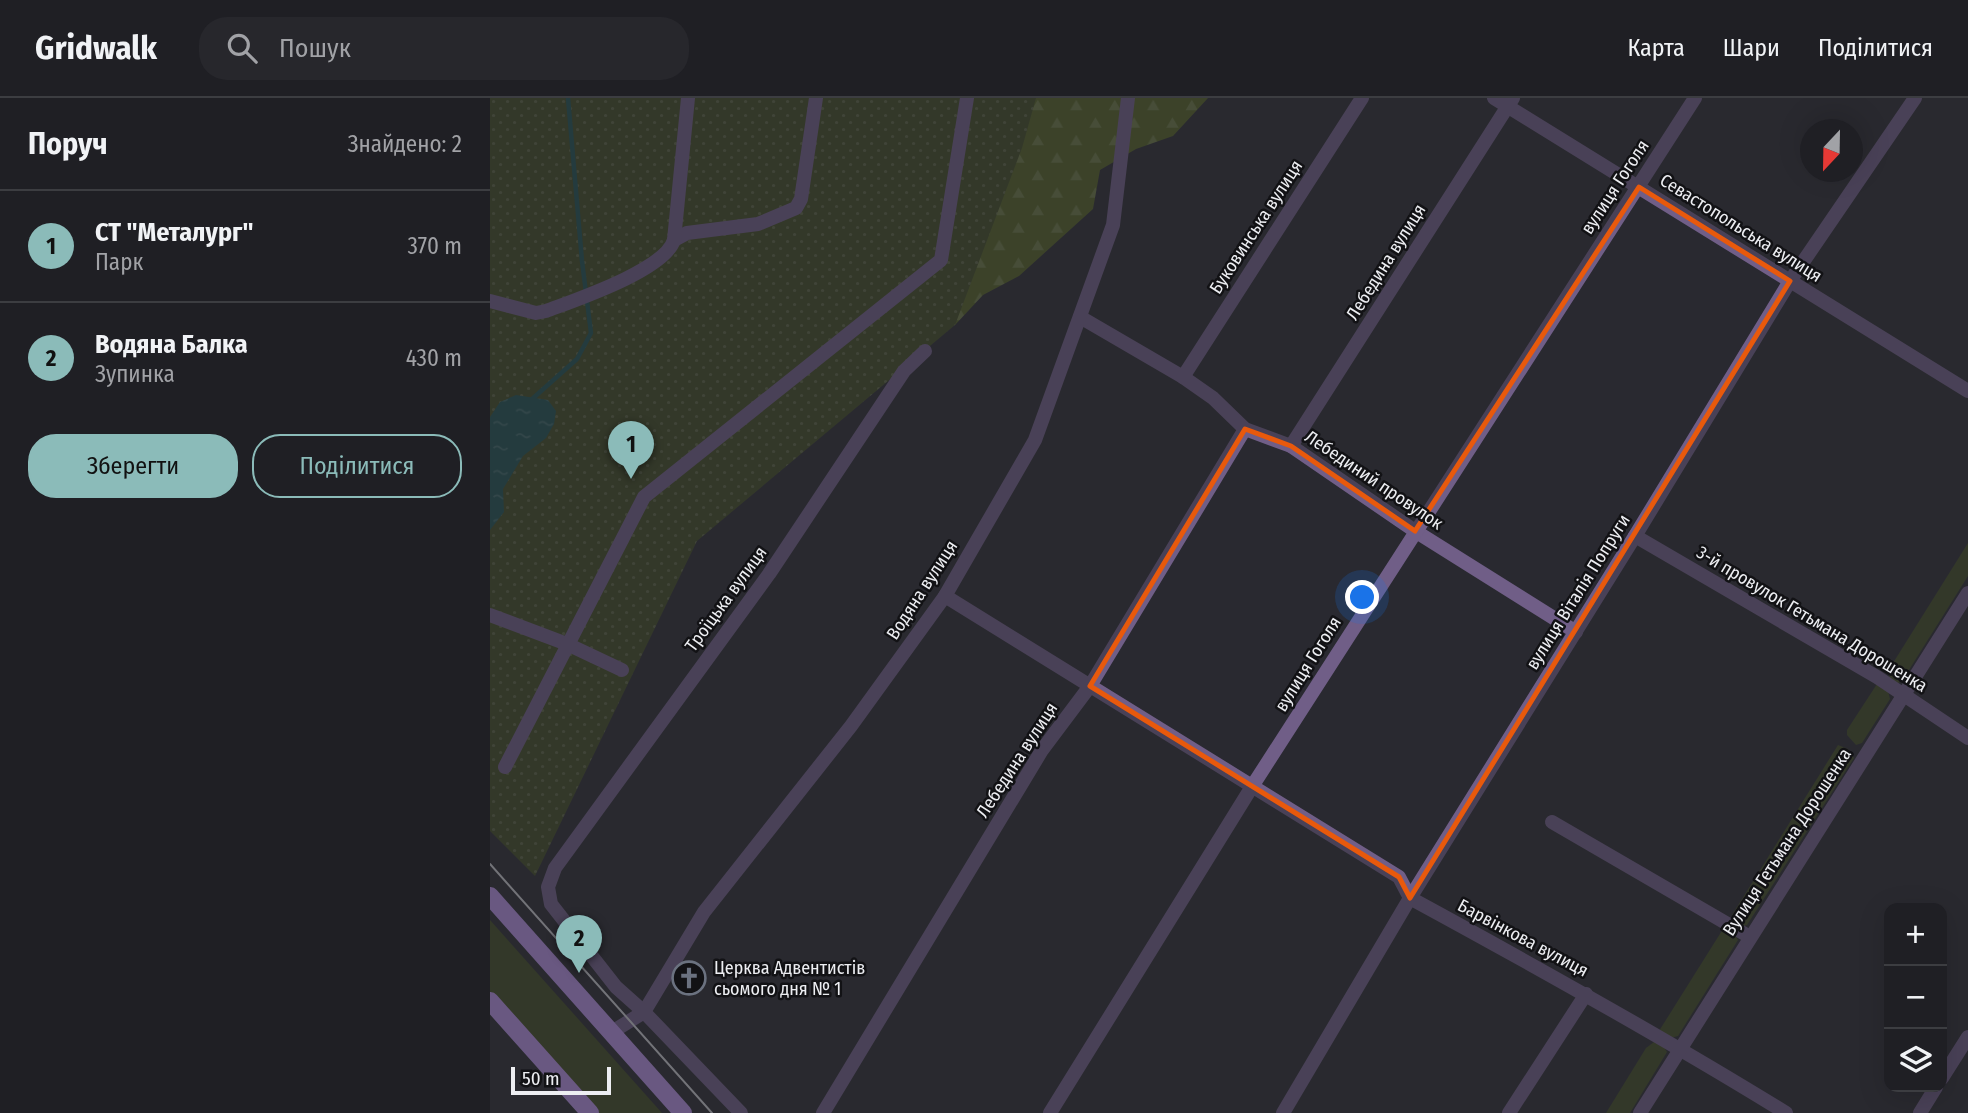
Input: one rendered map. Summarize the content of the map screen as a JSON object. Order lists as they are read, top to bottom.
{
  "streets": {
    "street": [
      "вулиця Гоголя",
      "Буковинська вулиця",
      "Севастопольська вулиця",
      "Лебедина вулиця",
      "Лебединий провулок",
      "Водяна вулиця",
      "вулиця Віталія Попруги",
      "Троїцька вулиця",
      "3-й провулок Гетьмана Дорошенка",
      "Вулиця Гетьмана Дорошенка",
      "Барвінкова вулиця"
    ]
  },
  "crossings": [
    ["вулиця Гоголя", "Севастопольська вулиця"],
    ["вулиця Гоголя", "Лебединий провулок"],
    ["вулиця Гоголя", "Барвінкова вулиця"],
    ["Буковинська вулиця", "Лебединий провулок"],
    ["Севастопольська вулиця", "Лебедина вулиця"],
    ["Севастопольська вулиця", "вулиця Віталія Попруги"],
    ["Лебедина вулиця", "Лебединий провулок"],
    ["Лебедина вулиця", "Барвінкова вулиця"],
    ["Лебединий провулок", "Водяна вулиця"],
    ["Лебединий провулок", "вулиця Віталія Попруги"],
    ["Водяна вулиця", "Троїцька вулиця"],
    ["Водяна вулиця", "Барвінкова вулиця"],
    ["вулиця Віталія Попруги", "3-й провулок Гетьмана Дорошенка"],
    ["вулиця Віталія Попруги", "Барвінкова вулиця"],
    ["3-й провулок Гетьмана Дорошенка", "Вулиця Гетьмана Дорошенка"],
    ["Вулиця Гетьмана Дорошенка", "Барвінкова вулиця"]
  ],
  "places": {
    "church": ["Церква Адвентистів сьомого дня № 1"]
  },
  "scale_bar": "50 m",
  "north": "bottom",
  "page": {
    "header": "Gridwalk",
    "search": "Пошук",
    "nav": ["Карта", "Шари", "Поділитися"],
    "heading": ["Поруч", "Знайдено: 2"],
    "list": [
      {
        "mark": "1",
        "name": "СТ \"Металург\"",
        "note": "Парк",
        "value": "370 m"
      },
      {
        "mark": "2",
        "name": "Водяна Балка",
        "note": "Зупинка",
        "value": "430 m"
      }
    ],
    "buttons": ["Зберегти", "Поділитися"],
    "pins": ["1", "2"],
    "map_buttons": ["+", "−"],
    "scale": "50 m"
  }
}
